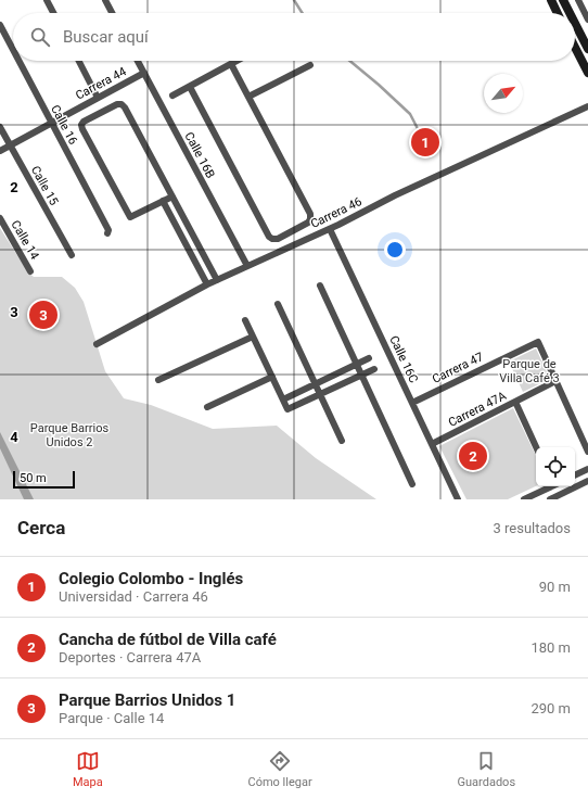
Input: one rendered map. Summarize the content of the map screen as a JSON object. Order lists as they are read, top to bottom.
{
  "streets": {
    "street": [
      "Carrera 44",
      "Calle 16",
      "Calle 16B",
      "Calle 15",
      "Carrera 46",
      "Calle 14",
      "Calle 16C",
      "Carrera 47",
      "Carrera 47A"
    ]
  },
  "crossings": [
    ["Carrera 44", "Calle 16"],
    ["Carrera 44", "Calle 16B"],
    ["Carrera 44", "Calle 15"],
    ["Calle 16B", "Carrera 46"],
    ["Carrera 46", "Calle 16C"],
    ["Calle 16C", "Carrera 47"],
    ["Calle 16C", "Carrera 47A"],
    ["Carrera 47", "Carrera 47A"]
  ],
  "parks": ["Parque de Villa Café 3", "Parque Barrios Unidos 2"],
  "scale_bar": "50 m",
  "north": "top right",
  "page": {
    "search": "Buscar aquí",
    "pins": ["1", "3", "2"],
    "scale": "50 m",
    "heading": ["Cerca", "3 resultados"],
    "list": [
      {
        "mark": "1",
        "name": "Colegio Colombo - Inglés",
        "note": "Universidad · Carrera 46",
        "value": "90 m"
      },
      {
        "mark": "2",
        "name": "Cancha de fútbol de Villa café",
        "note": "Deportes · Carrera 47A",
        "value": "180 m"
      },
      {
        "mark": "3",
        "name": "Parque Barrios Unidos 1",
        "note": "Parque · Calle 14",
        "value": "290 m"
      }
    ],
    "nav": ["Mapa", "Cómo llegar", "Guardados"]
  },
  "grid": {
    "rows": ["2", "3", "4"]
  }
}
